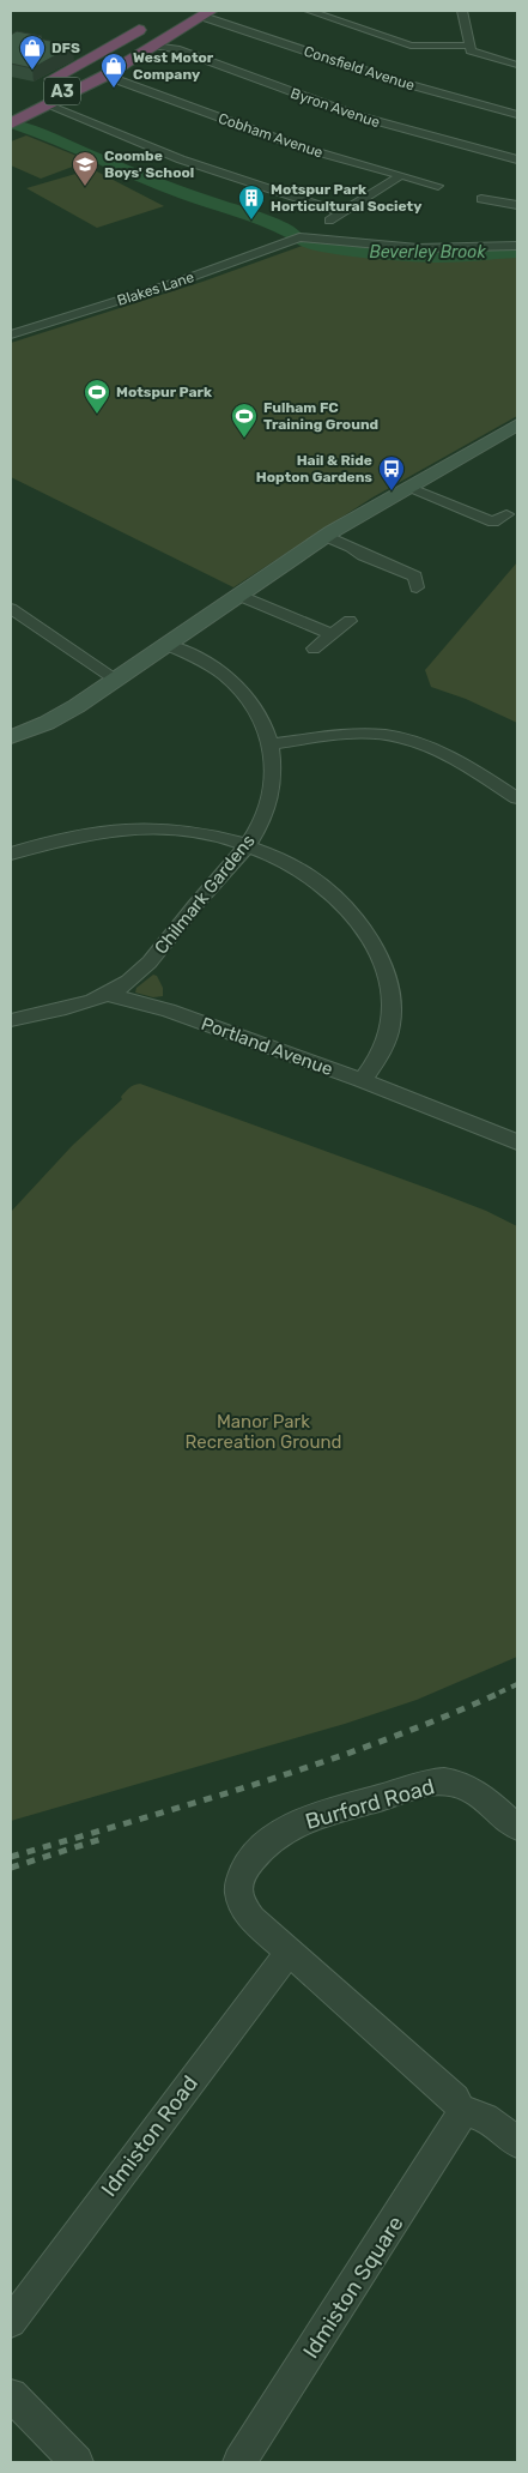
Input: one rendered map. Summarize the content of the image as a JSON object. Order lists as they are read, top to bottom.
{
  "streets": {
    "highway": ["A3"],
    "street": [
      "Consfield Avenue",
      "Byron Avenue",
      "Cobham Avenue",
      "Blakes Lane",
      "Chilmark Gardens",
      "Portland Avenue",
      "Burford Road",
      "Idmiston Road",
      "Idmiston Square"
    ]
  },
  "crossings": [
    ["Consfield Avenue", "A3"],
    ["A3", "Byron Avenue"],
    ["A3", "Cobham Avenue"],
    ["Chilmark Gardens", "Portland Avenue"],
    ["Burford Road", "Idmiston Road"]
  ],
  "water": ["Beverley Brook"],
  "parks": ["Manor Park Recreation Ground"],
  "places": {
    "shop": ["DFS", "West Motor Company"],
    "school or university": ["Coombe Boys' School"],
    "building": ["Motspur Park Horticultural Society"],
    "sports": ["Motspur Park", "Fulham FC Training Ground"],
    "bus stop": ["Hail & Ride Hopton Gardens"]
  }
}
